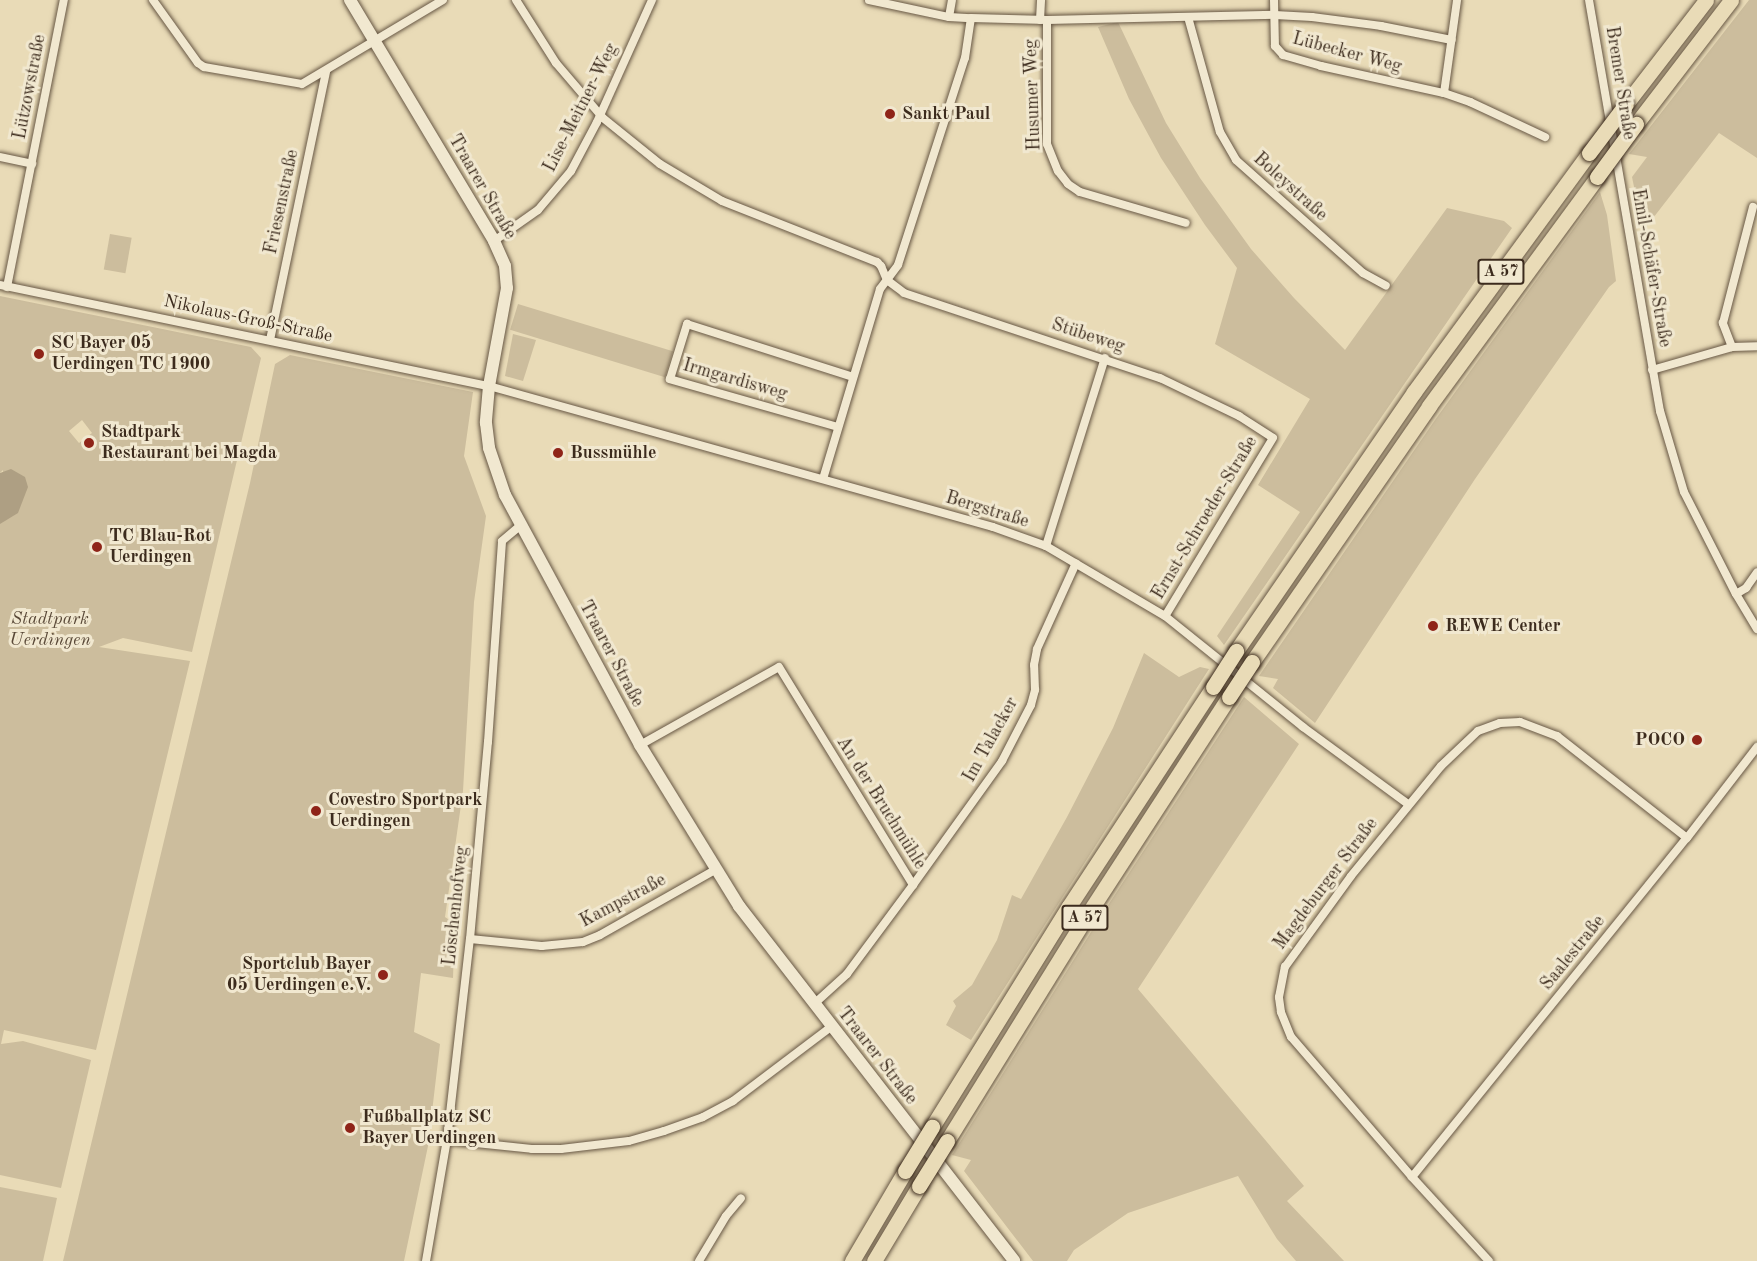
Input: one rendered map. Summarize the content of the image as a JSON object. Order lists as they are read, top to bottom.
{
  "streets": {
    "highway": ["A 57"],
    "street": [
      "Lübecker Weg",
      "Bremer Straße",
      "Lützowstraße",
      "Husumer Weg",
      "Lise-Meitner-Weg",
      "Traarer Straße",
      "Boleystraße",
      "Friesenstraße",
      "Emil-Schäfer-Straße",
      "Nikolaus-Groß-Straße",
      "Stübeweg",
      "Irmgardisweg",
      "Bergstraße",
      "Ernst-Schroeder-Straße",
      "Im Talacker",
      "An der Bruchmühle",
      "Magdeburger Straße",
      "Kampstraße",
      "Löschenhofweg",
      "Saalestraße"
    ]
  },
  "crossings": [
    ["Lübecker Weg", "Husumer Weg"],
    ["Lübecker Weg", "Boleystraße"],
    ["Bremer Straße", "Emil-Schäfer-Straße"],
    ["Lützowstraße", "Nikolaus-Groß-Straße"],
    ["Lise-Meitner-Weg", "Traarer Straße"],
    ["Lise-Meitner-Weg", "Stübeweg"],
    ["Traarer Straße", "Nikolaus-Groß-Straße"],
    ["Traarer Straße", "Bergstraße"],
    ["Traarer Straße", "An der Bruchmühle"],
    ["Traarer Straße", "Kampstraße"],
    ["Traarer Straße", "Löschenhofweg"],
    ["Friesenstraße", "Nikolaus-Groß-Straße"],
    ["Nikolaus-Groß-Straße", "Bergstraße"],
    ["Stübeweg", "Ernst-Schroeder-Straße"],
    ["Bergstraße", "Ernst-Schroeder-Straße"],
    ["Bergstraße", "Im Talacker"],
    ["Bergstraße", "Magdeburger Straße"],
    ["Im Talacker", "An der Bruchmühle"],
    ["Magdeburger Straße", "Saalestraße"],
    ["Kampstraße", "Löschenhofweg"]
  ],
  "parks": ["Stadtpark Uerdingen"],
  "places": [
    "Sankt Paul",
    "SC Bayer 05 Uerdingen TC 1900",
    "Stadtpark Restaurant bei Magda",
    "Bussmühle",
    "TC Blau-Rot Uerdingen",
    "REWE Center",
    "POCO",
    "Covestro Sportpark Uerdingen",
    "Sportclub Bayer 05 Uerdingen e.V.",
    "Fußballplatz SC Bayer Uerdingen"
  ]
}
